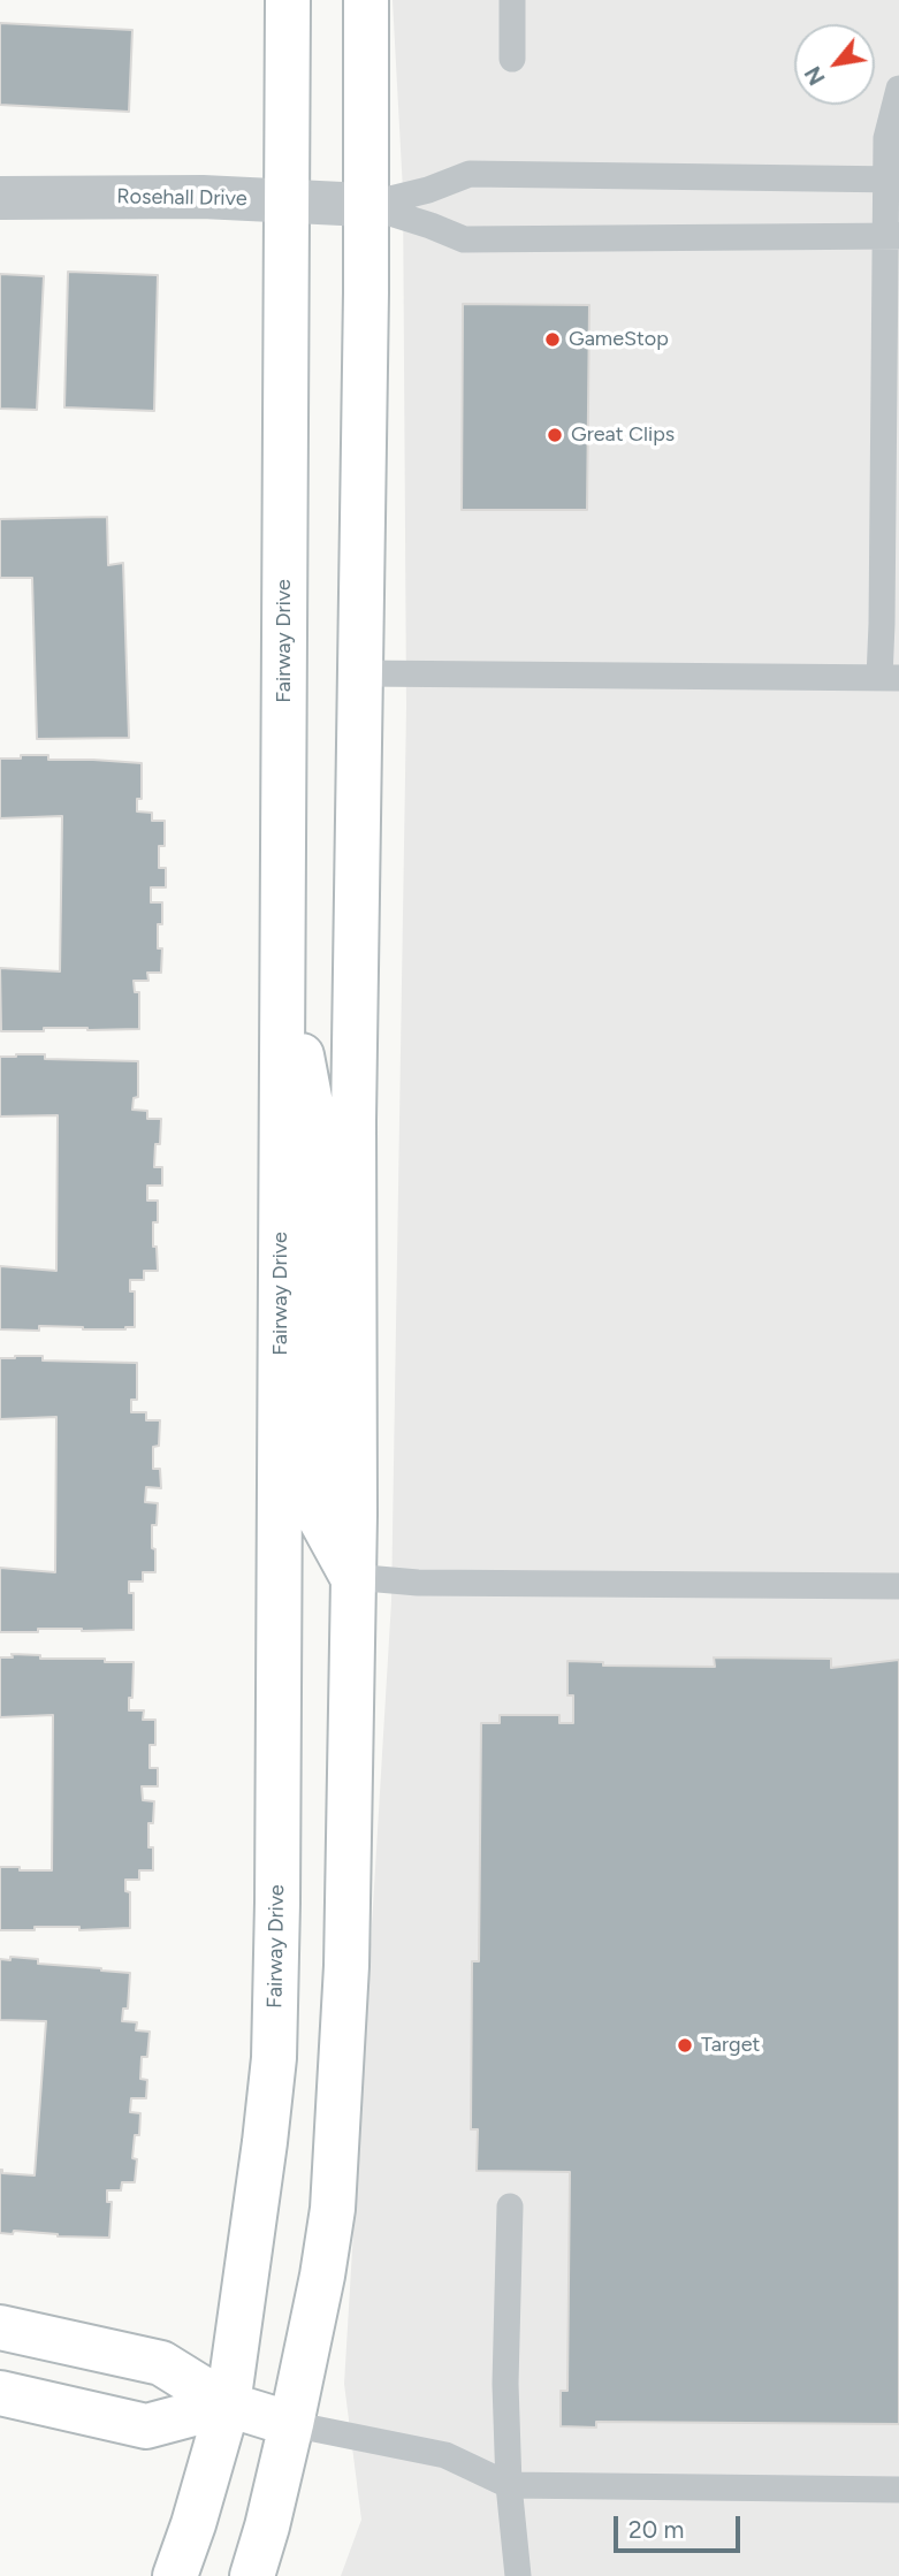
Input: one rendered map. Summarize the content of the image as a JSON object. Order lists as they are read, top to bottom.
{
  "streets": {
    "main road": ["Fairway Drive"],
    "street": ["Rosehall Drive"]
  },
  "crossings": [
    ["Rosehall Drive", "Fairway Drive"]
  ],
  "places": ["GameStop", "Great Clips", "Target"],
  "scale_bar": "20 m",
  "north": "bottom left"
}
